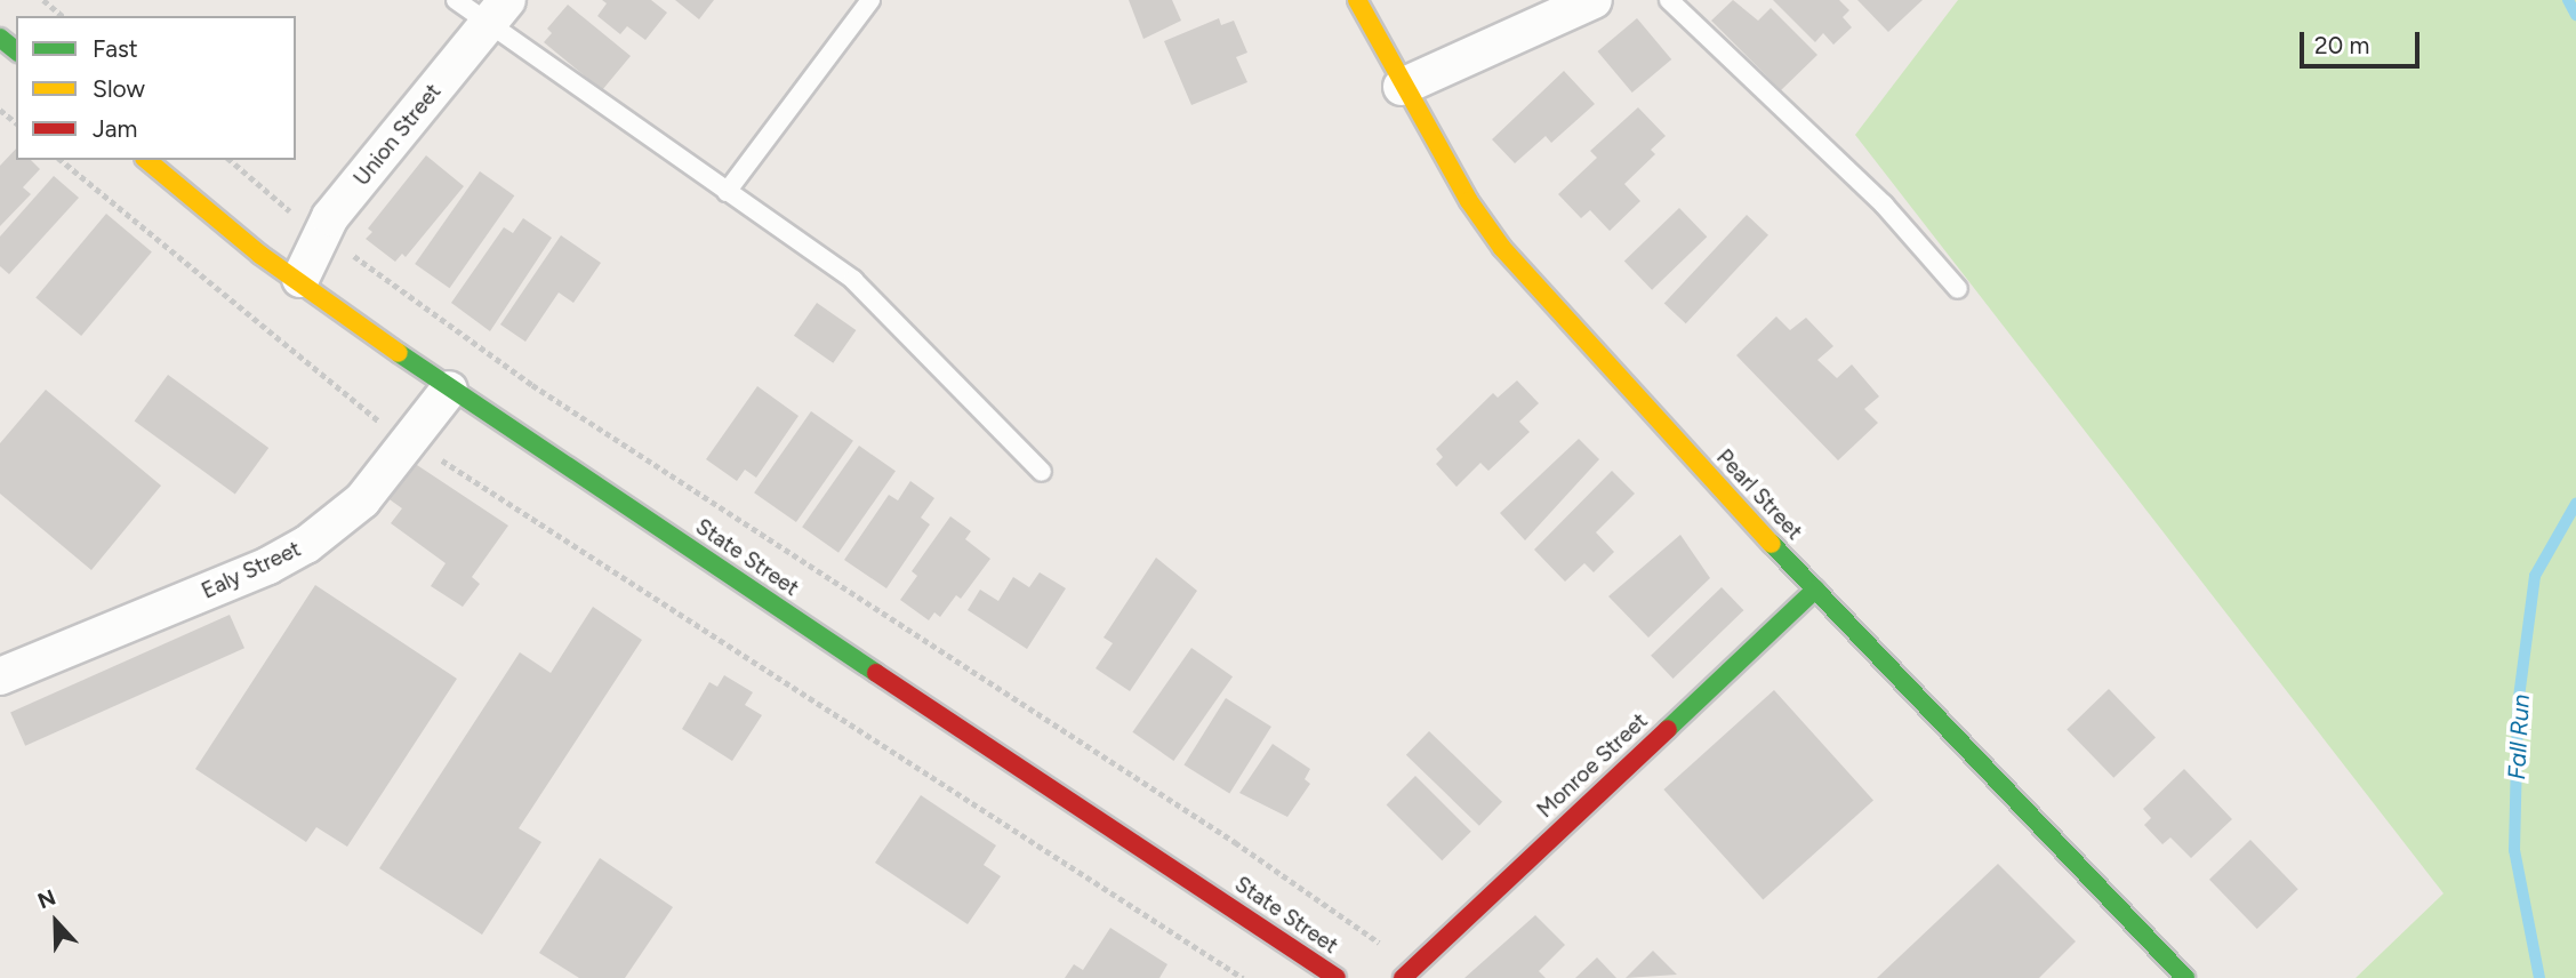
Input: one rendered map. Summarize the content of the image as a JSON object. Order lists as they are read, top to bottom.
{
  "streets": {
    "street": [
      "Union Street",
      "Pearl Street",
      "State Street",
      "Ealy Street",
      "Monroe Street"
    ]
  },
  "crossings": [
    ["Union Street", "State Street"],
    ["Pearl Street", "Monroe Street"],
    ["State Street", "Ealy Street"]
  ],
  "water": ["Fall Run"],
  "legend": ["Fast", "Slow", "Jam"],
  "scale_bar": "20 m",
  "north": "top"
}
